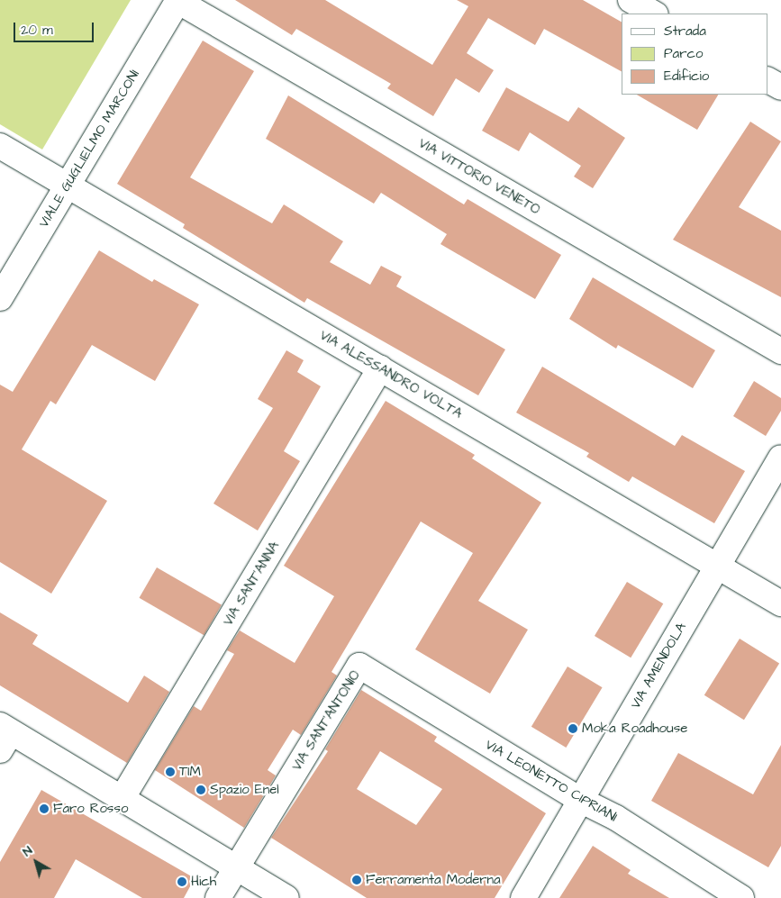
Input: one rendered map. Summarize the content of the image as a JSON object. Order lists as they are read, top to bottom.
{
  "streets": {
    "street": [
      "VIALE GUGLIELMO MARCONI",
      "VIA VITTORIO VENETO",
      "VIA ALESSANDRO VOLTA",
      "VIA SANT'ANNA",
      "VIA AMENDOLA",
      "VIA SANT'ANTONIO",
      "VIA LEONETTO CIPRIANI"
    ]
  },
  "crossings": [
    ["VIALE GUGLIELMO MARCONI", "VIA VITTORIO VENETO"],
    ["VIALE GUGLIELMO MARCONI", "VIA ALESSANDRO VOLTA"],
    ["VIA ALESSANDRO VOLTA", "VIA SANT'ANNA"],
    ["VIA ALESSANDRO VOLTA", "VIA AMENDOLA"],
    ["VIA AMENDOLA", "VIA LEONETTO CIPRIANI"],
    ["VIA SANT'ANTONIO", "VIA LEONETTO CIPRIANI"]
  ],
  "places": [
    "Moka Roadhouse",
    "TIM",
    "Spazio Enel",
    "Faro Rosso",
    "Ferramenta Moderna",
    "Hich"
  ],
  "legend": ["Strada", "Parco", "Edificio"],
  "scale_bar": "20 m",
  "north": "top left"
}
